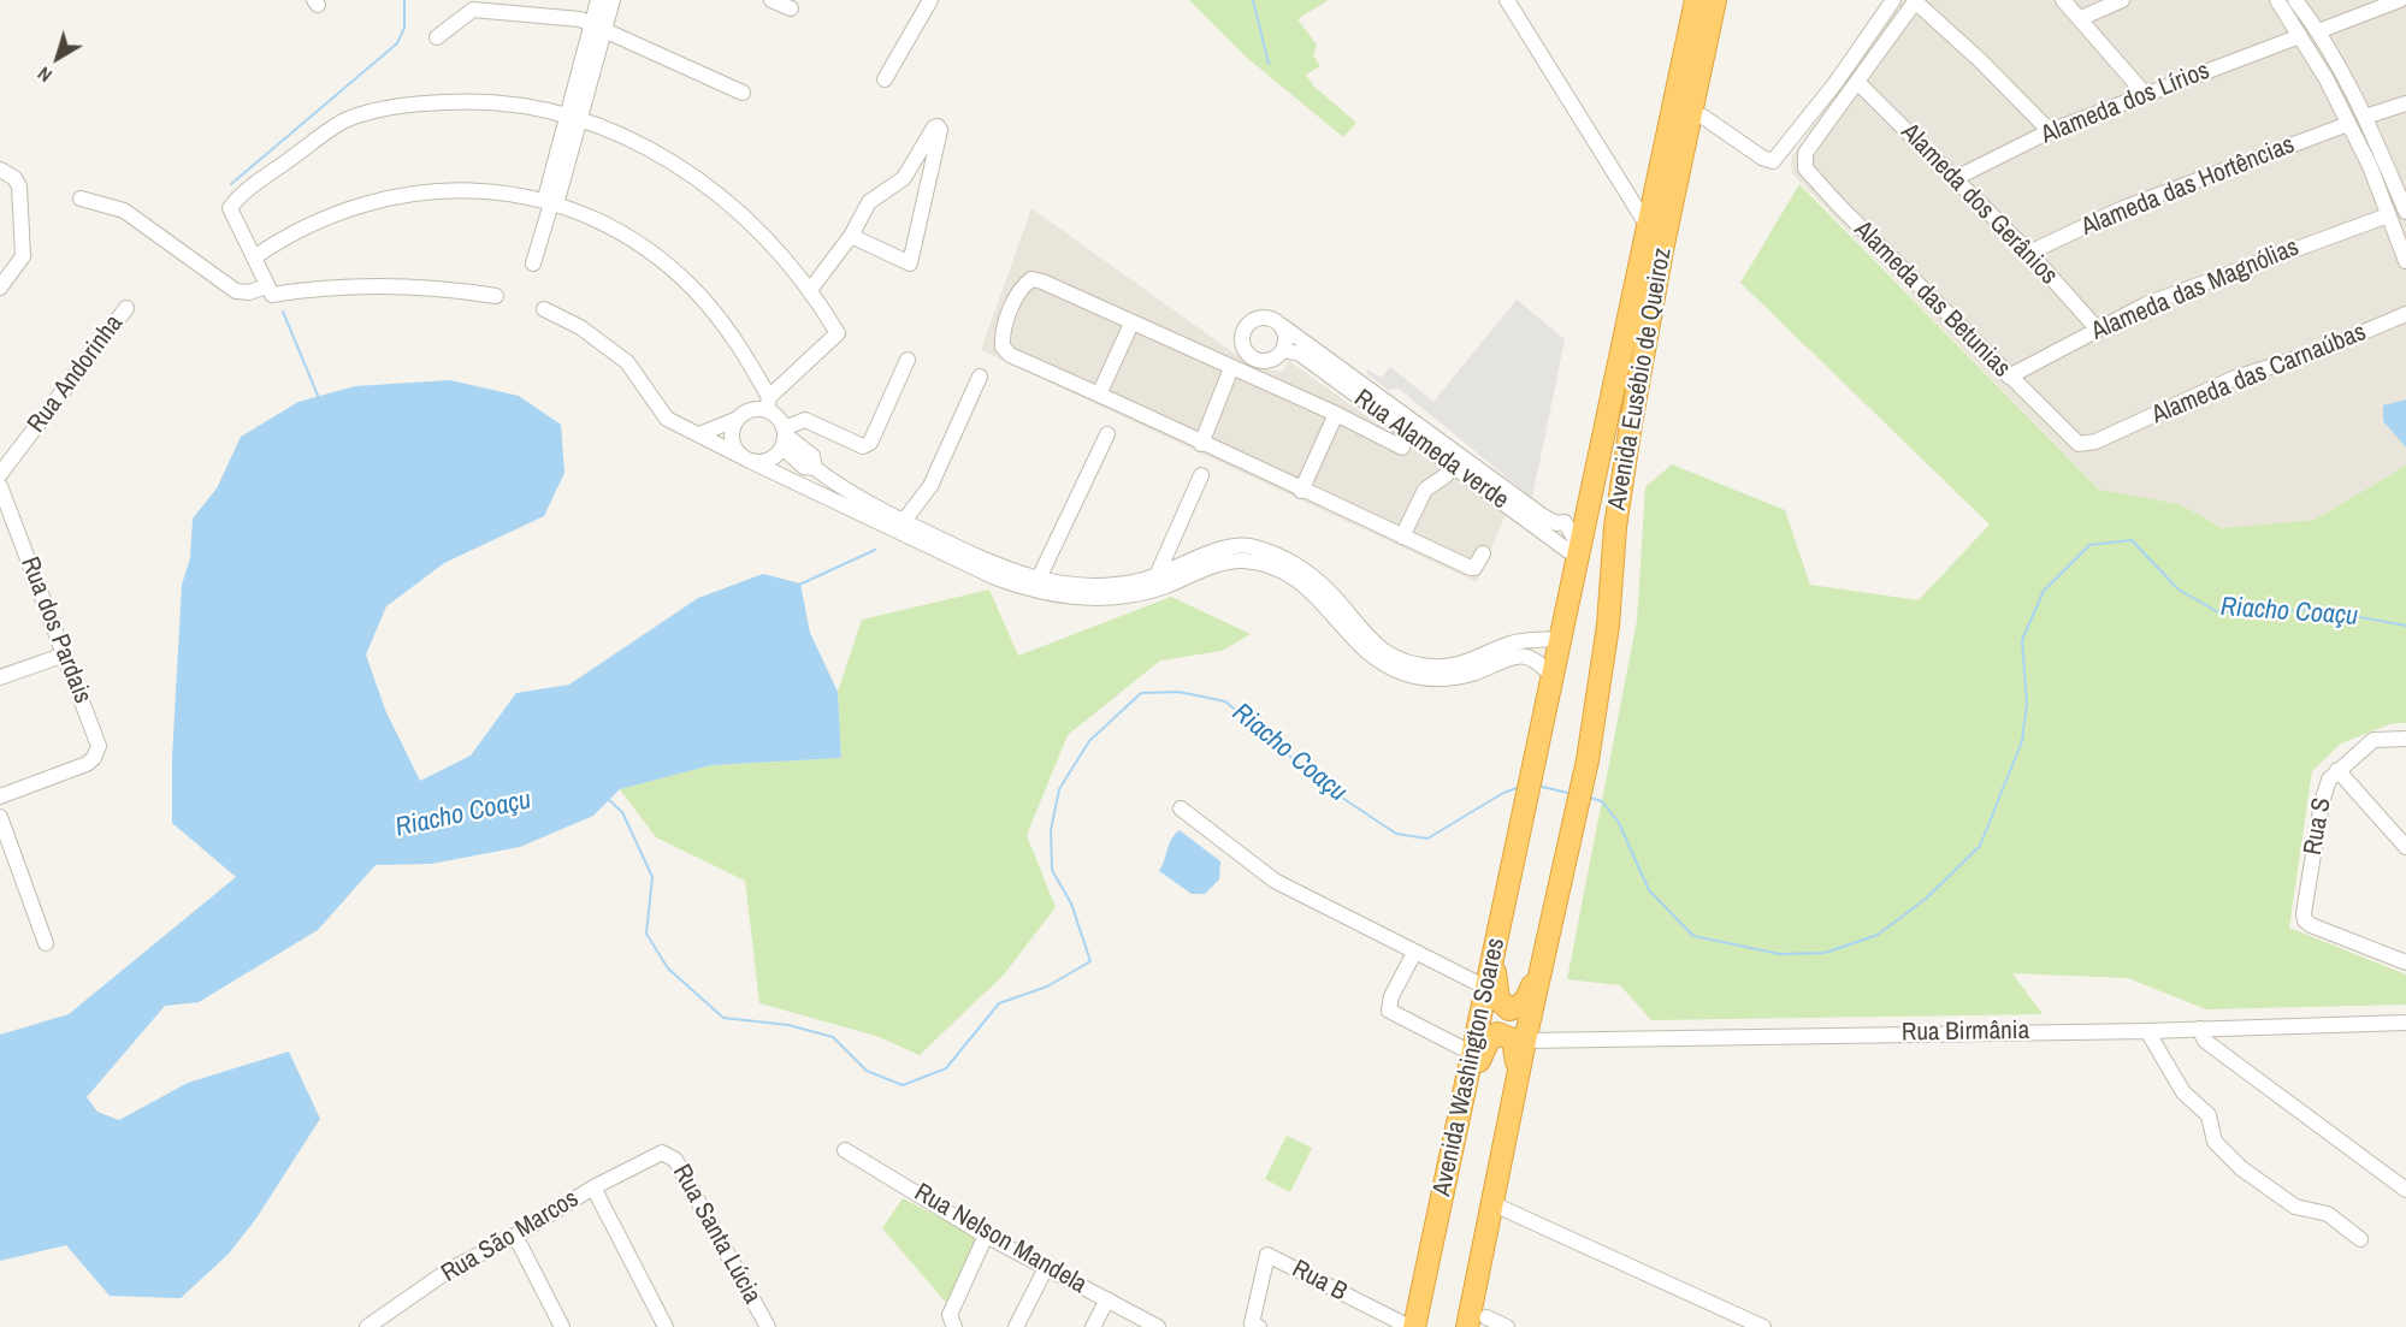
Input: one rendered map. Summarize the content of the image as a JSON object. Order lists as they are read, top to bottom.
{
  "streets": {
    "highway": ["Avenida Eusébio de Queiroz", "Avenida Washington Soares"],
    "street": [
      "Alameda dos Lírios",
      "Alameda das Hortências",
      "Alameda dos Gerânios",
      "Alameda das Magnólias",
      "Alameda das Betunias",
      "Rua Andorinha",
      "Alameda das Carnaúbas",
      "Rua Alameda verde",
      "Rua dos Pardais",
      "Rua S",
      "Rua Birmânia",
      "Rua Santa Lúcia",
      "Rua São Marcos",
      "Rua Nelson Mandela",
      "Rua B"
    ]
  },
  "crossings": [
    ["Alameda dos Lírios", "Alameda dos Gerânios"],
    ["Alameda das Hortências", "Alameda dos Gerânios"],
    ["Alameda dos Gerânios", "Alameda das Magnólias"],
    ["Alameda dos Gerânios", "Alameda das Betunias"],
    ["Alameda das Magnólias", "Alameda das Betunias"],
    ["Alameda das Betunias", "Alameda das Carnaúbas"],
    ["Avenida Eusébio de Queiroz", "Rua Alameda verde"],
    ["Avenida Eusébio de Queiroz", "Avenida Washington Soares"],
    ["Rua Birmânia", "Avenida Washington Soares"],
    ["Rua Santa Lúcia", "Rua São Marcos"]
  ],
  "water": ["Riacho Coaçu"],
  "north": "bottom left"
}
